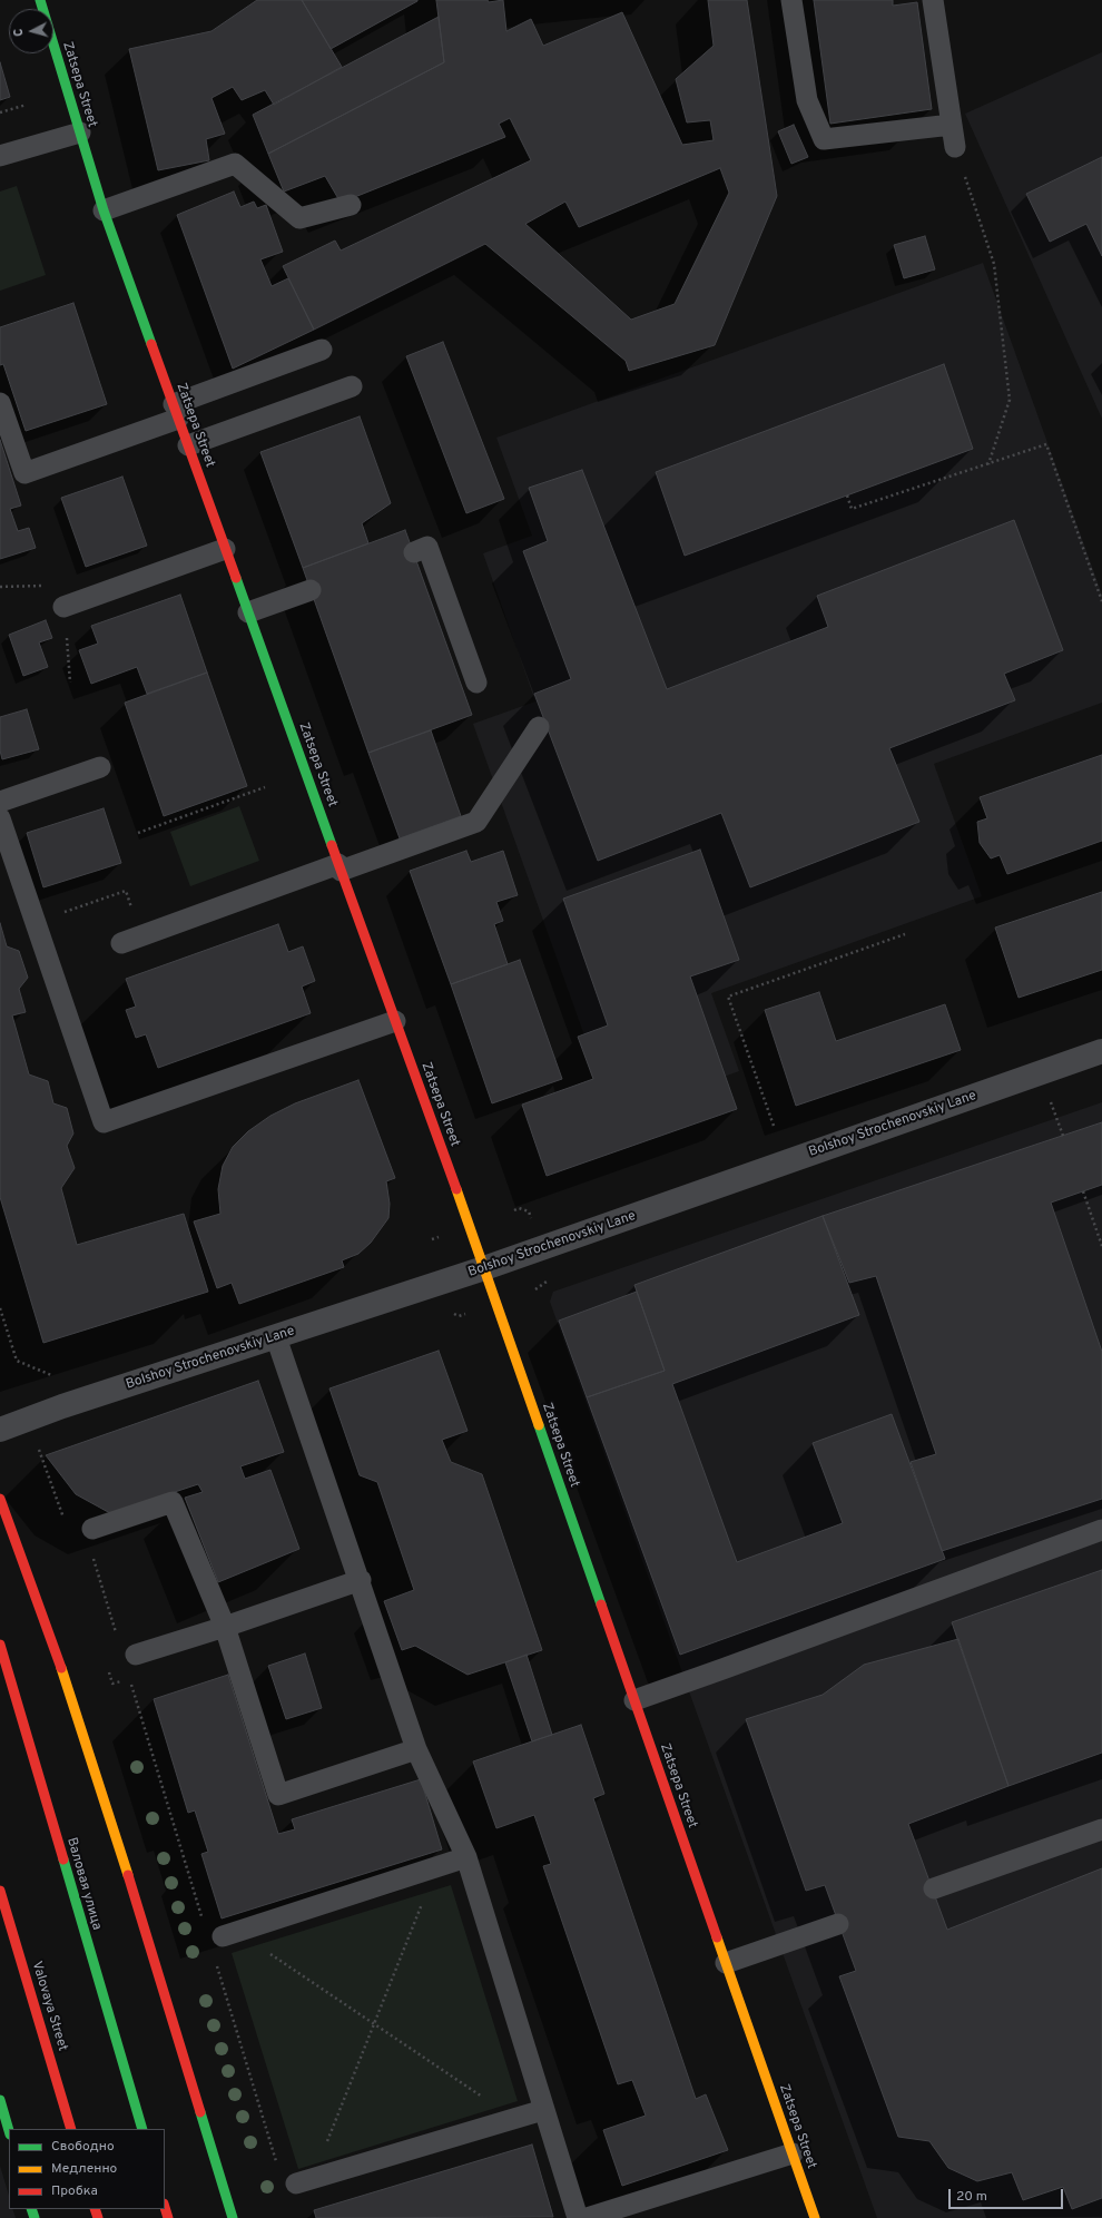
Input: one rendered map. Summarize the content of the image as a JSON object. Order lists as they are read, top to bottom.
{
  "streets": {
    "street": [
      "Zatsepa Street",
      "Bolshoy Strochenovskiy Lane",
      "Валовая улица",
      "Valovaya Street"
    ]
  },
  "crossings": [
    ["Zatsepa Street", "Bolshoy Strochenovskiy Lane"]
  ],
  "legend": ["Свободно", "Медленно", "Пробка"],
  "scale_bar": "20 m",
  "north": "left"
}
